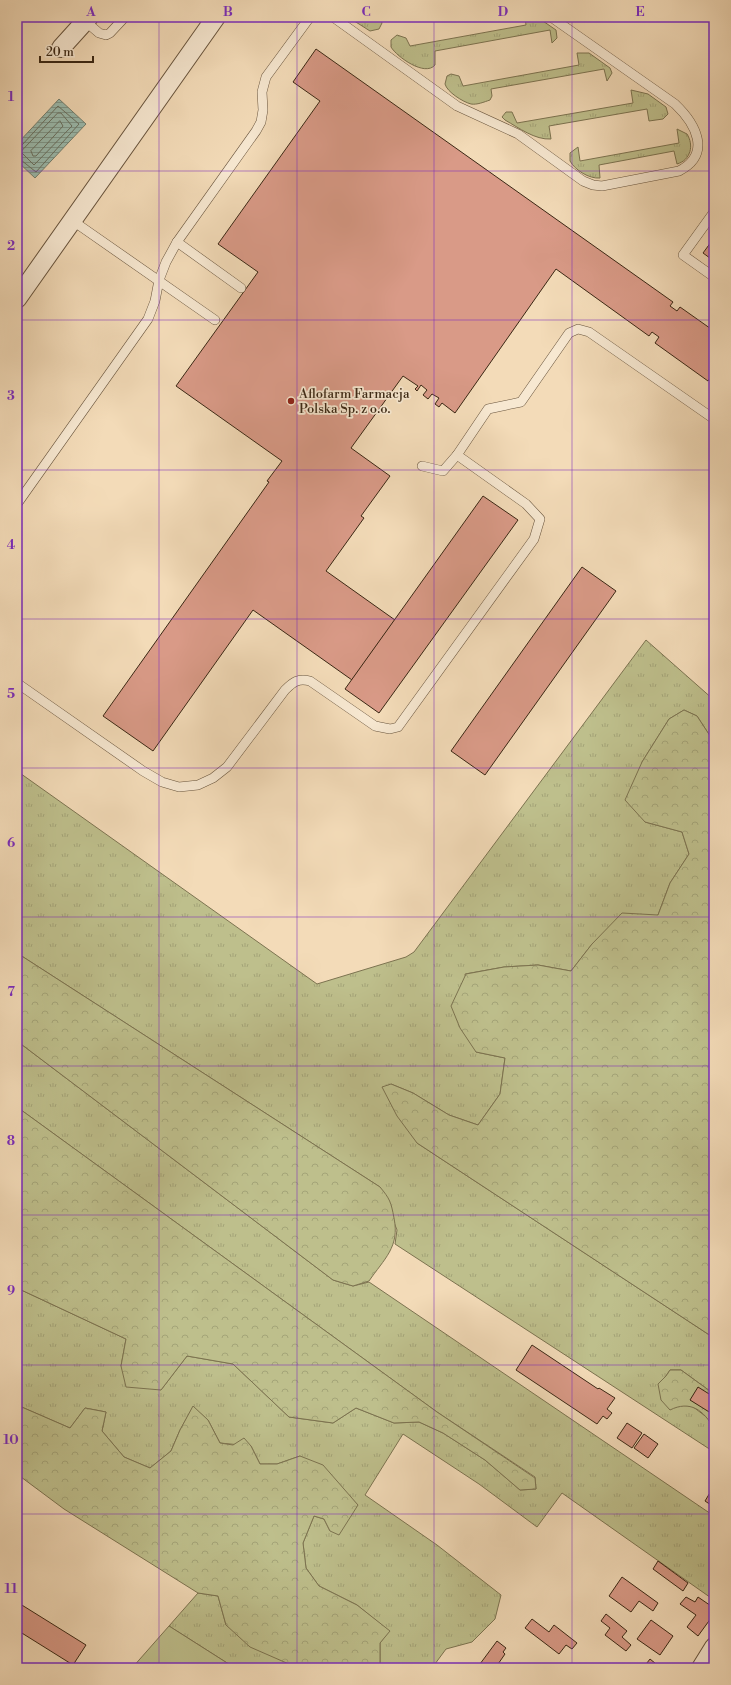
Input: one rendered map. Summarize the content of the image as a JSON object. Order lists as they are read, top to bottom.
{
  "places": ["Aflofarm Farmacja Polska Sp. z o.o."],
  "scale_bar": "20 m",
  "grid": {
    "columns": [
      "A",
      "B",
      "C",
      "D",
      "E"
    ],
    "rows": [
      "1",
      "2",
      "3",
      "4",
      "5",
      "6",
      "7",
      "8",
      "9",
      "10",
      "11"
    ]
  }
}
